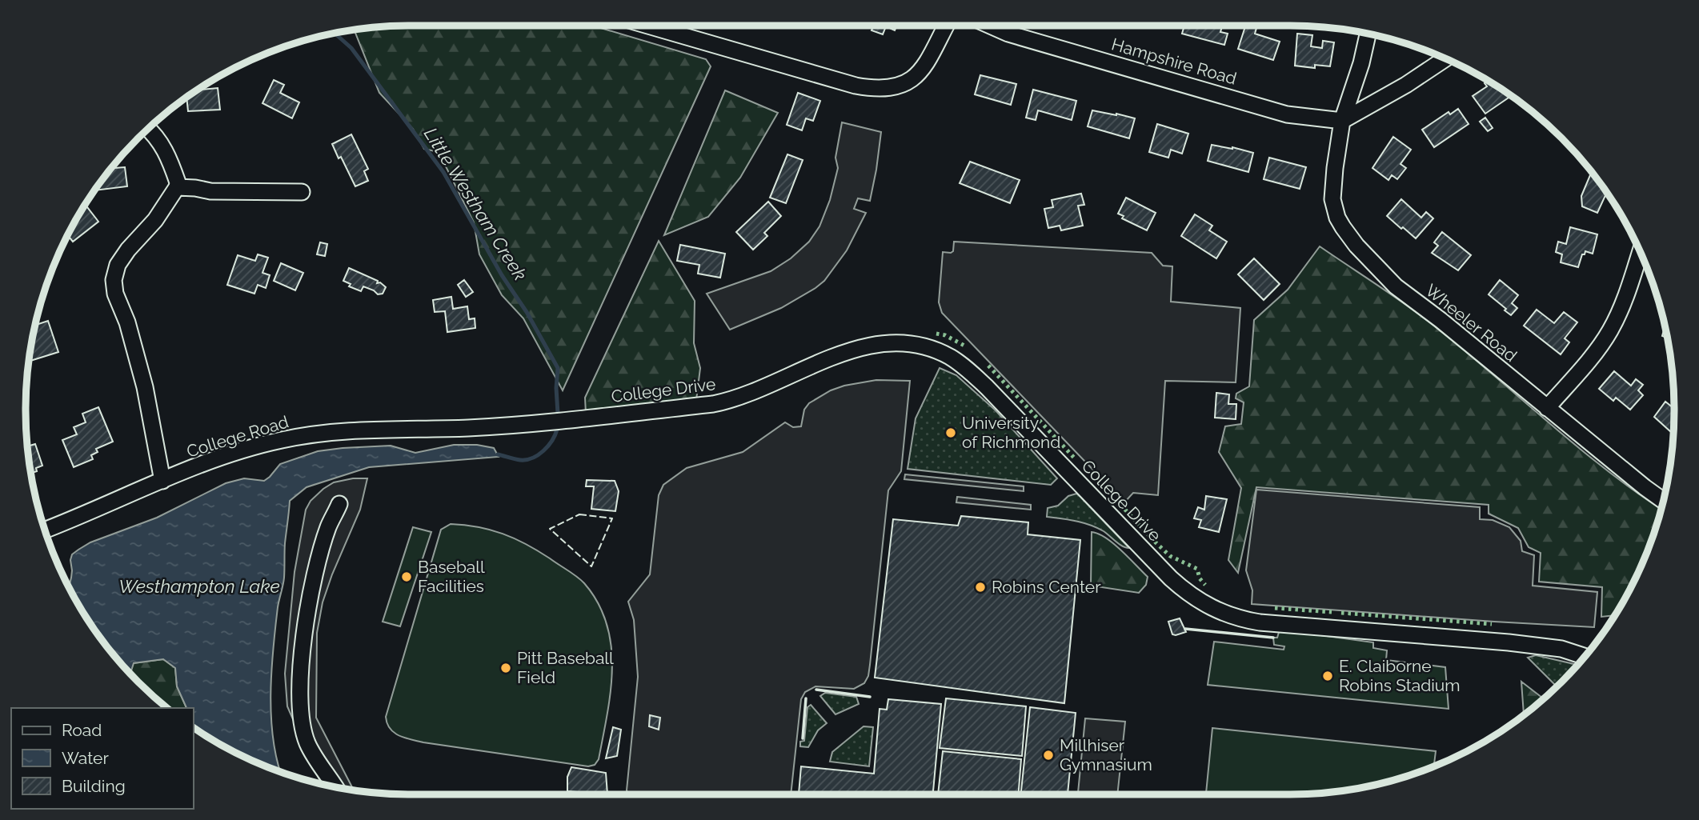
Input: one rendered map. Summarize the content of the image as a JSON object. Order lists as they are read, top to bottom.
{
  "streets": {
    "street": [
      "Hampshire Road",
      "Wheeler Road",
      "College Drive",
      "College Road"
    ]
  },
  "crossings": [
    ["Hampshire Road", "Wheeler Road"],
    ["College Drive", "College Road"]
  ],
  "water": ["Little Westham Creek", "Westhampton Lake"],
  "places": [
    "University of Richmond",
    "Baseball Facilities",
    "Robins Center",
    "Pitt Baseball Field",
    "E. Claiborne Robins Stadium",
    "Millhiser Gymnasium"
  ],
  "legend": ["Road", "Water", "Building"]
}
